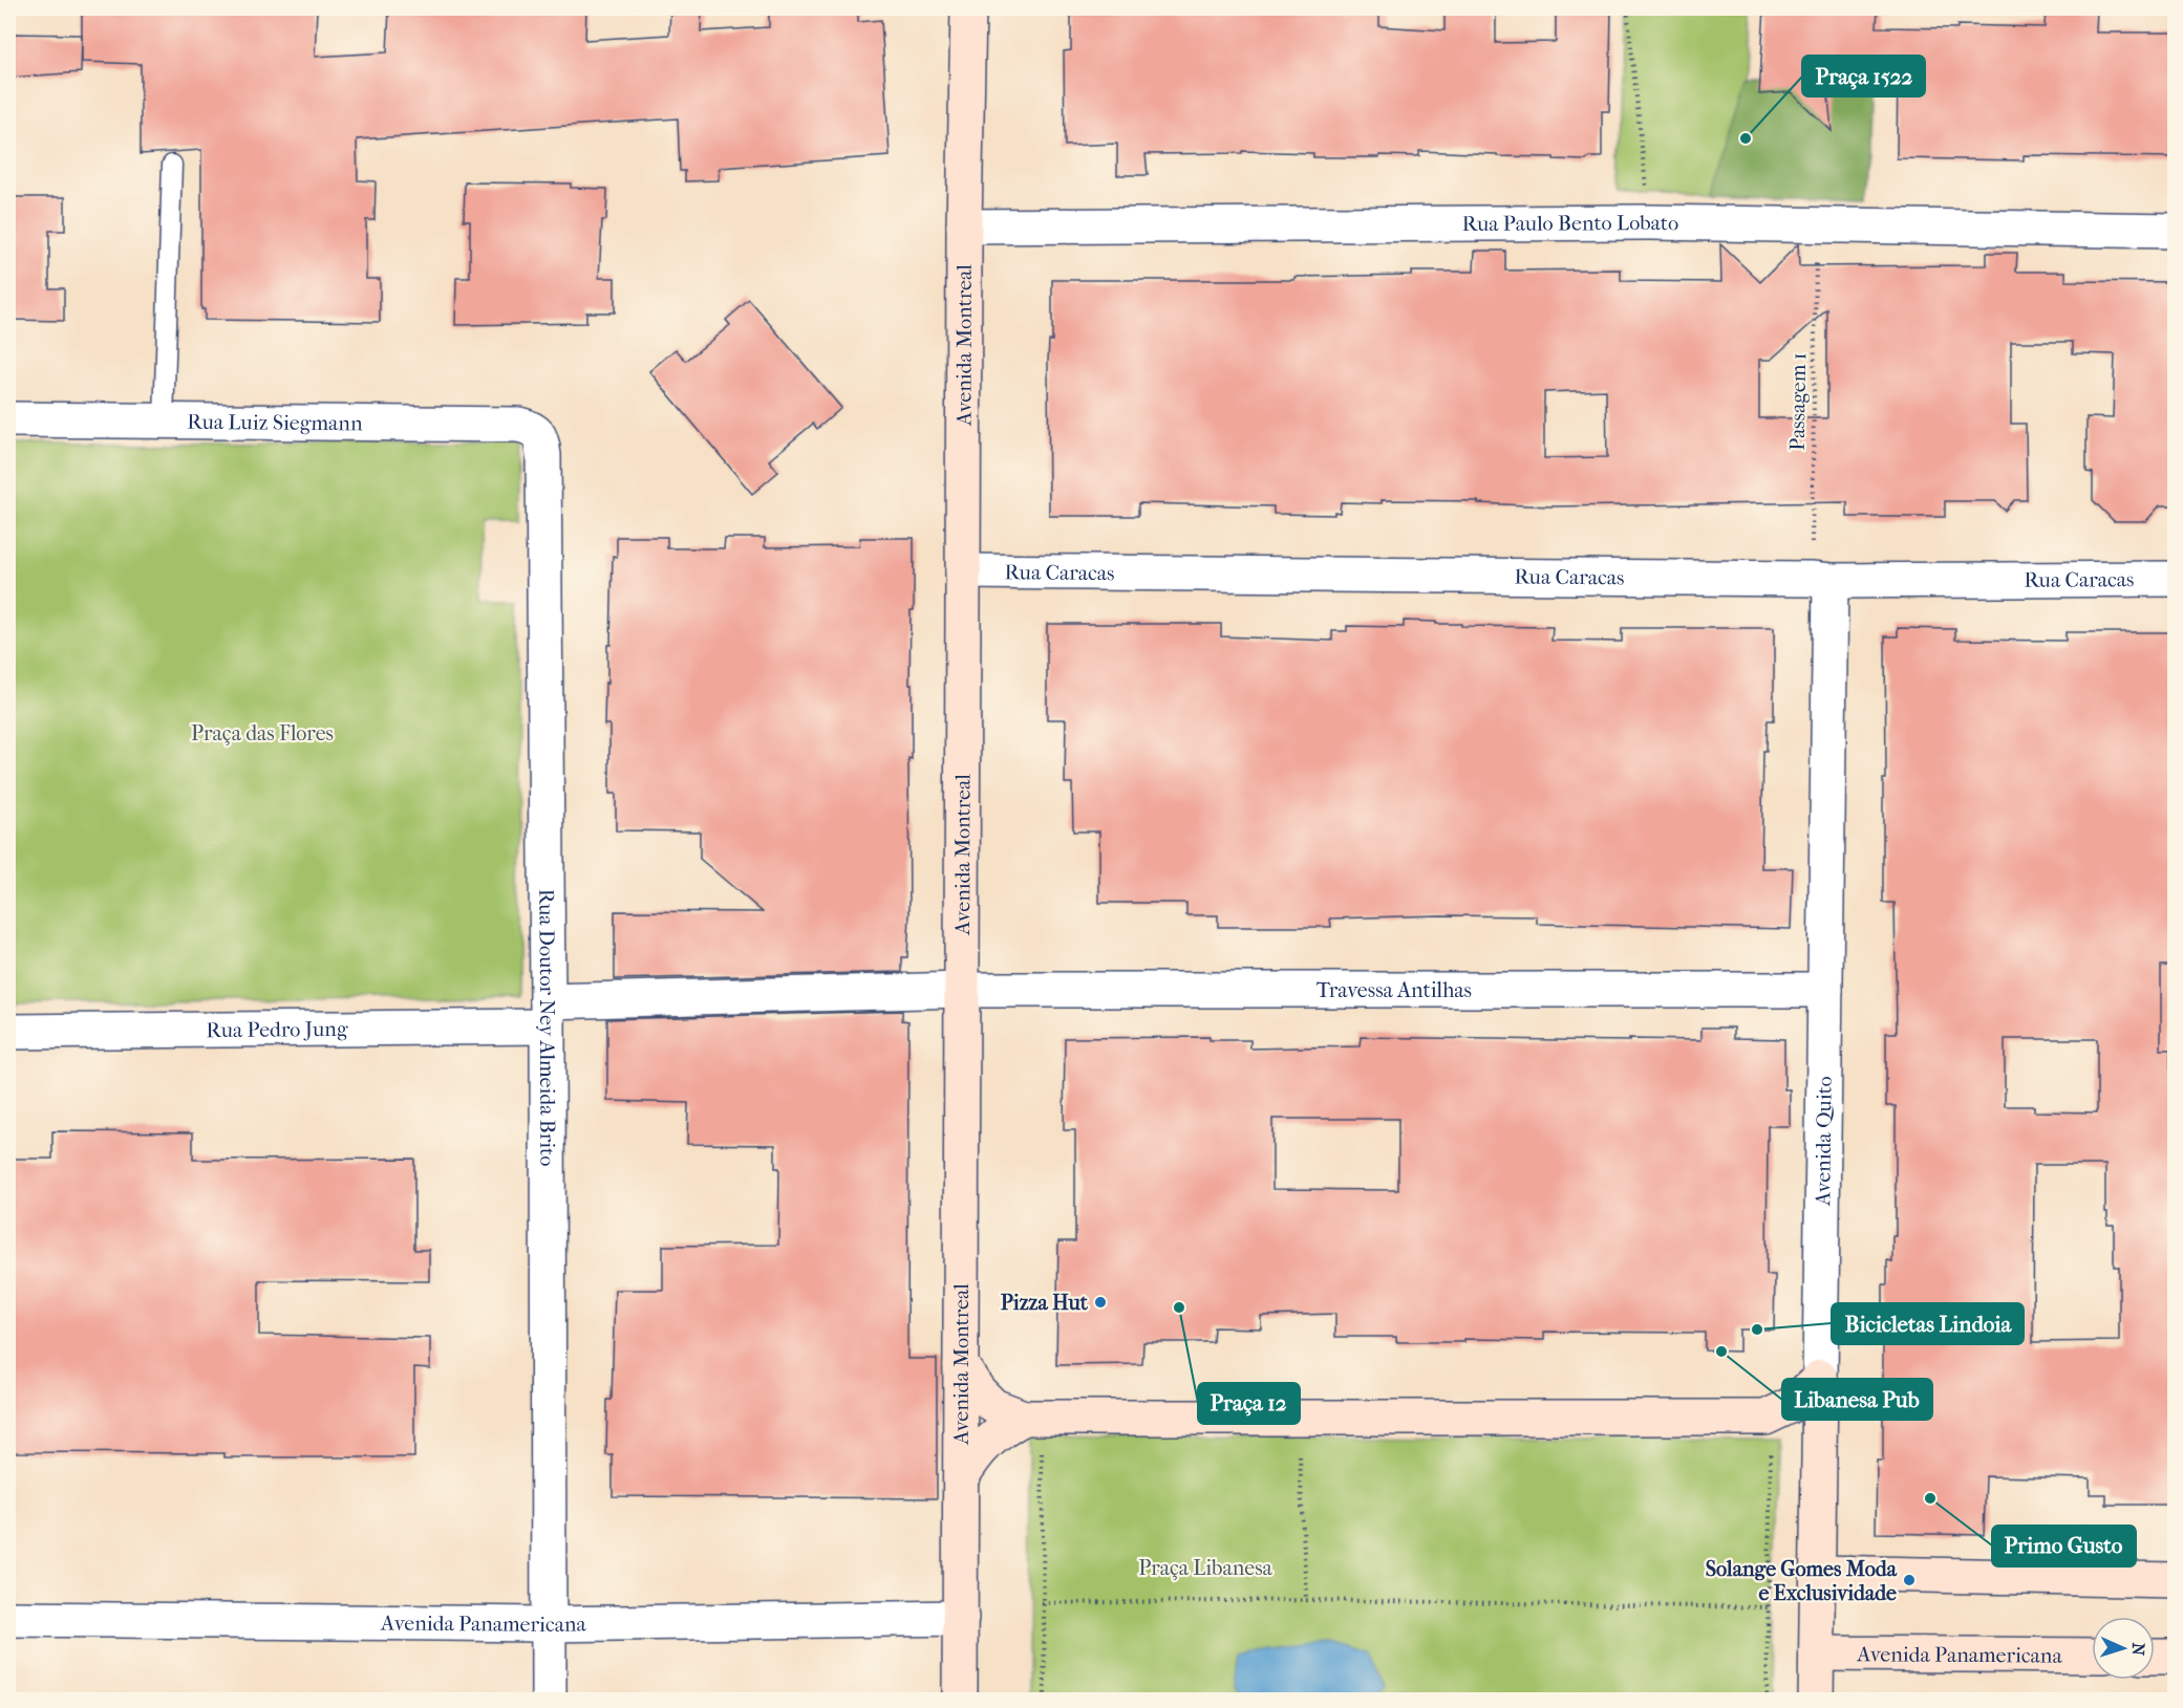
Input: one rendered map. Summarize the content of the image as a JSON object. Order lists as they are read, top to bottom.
{
  "streets": {
    "street": [
      "Rua Paulo Bento Lobato",
      "Avenida Montreal",
      "Rua Luiz Siegmann",
      "Rua Caracas",
      "Travessa Antilhas",
      "Rua Pedro Jung",
      "Rua Doutor Ney Almeida Brito",
      "Avenida Quito",
      "Avenida Panamericana"
    ],
    "path": ["Passagem 1"]
  },
  "crossings": [
    ["Rua Paulo Bento Lobato", "Avenida Montreal"],
    ["Rua Paulo Bento Lobato", "Passagem 1"],
    ["Avenida Montreal", "Rua Caracas"],
    ["Avenida Montreal", "Travessa Antilhas"],
    ["Avenida Montreal", "Avenida Panamericana"],
    ["Passagem 1", "Rua Caracas"],
    ["Passagem 1", "Avenida Quito"],
    ["Rua Luiz Siegmann", "Rua Doutor Ney Almeida Brito"],
    ["Rua Caracas", "Avenida Quito"],
    ["Travessa Antilhas", "Rua Pedro Jung"],
    ["Travessa Antilhas", "Rua Doutor Ney Almeida Brito"],
    ["Travessa Antilhas", "Avenida Quito"],
    ["Rua Pedro Jung", "Rua Doutor Ney Almeida Brito"],
    ["Rua Doutor Ney Almeida Brito", "Avenida Panamericana"],
    ["Avenida Quito", "Avenida Panamericana"]
  ],
  "parks": ["Praça das Flores", "Praça Libanesa"],
  "places": [
    "Praça 1522",
    "Pizza Hut",
    "Praça 12",
    "Bicicletas Lindoia",
    "Libanesa Pub",
    "Primo Gusto",
    "Solange Gomes Moda e Exclusividade"
  ],
  "north": "right"
}
